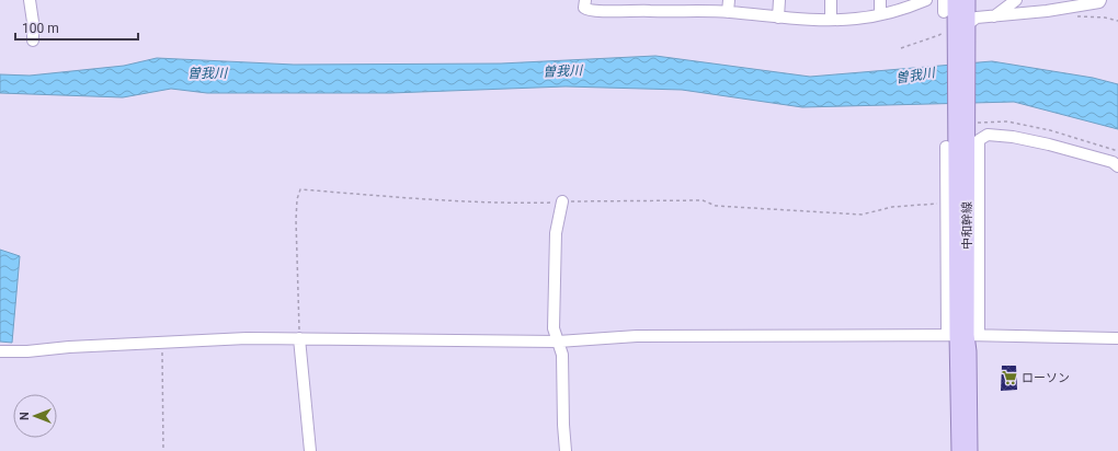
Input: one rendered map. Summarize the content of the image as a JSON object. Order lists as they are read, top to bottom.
{
  "streets": {
    "main road": ["中和幹線"]
  },
  "water": ["曽我川"],
  "places": {
    "supermarket": ["ローソン"]
  },
  "scale_bar": "100 m",
  "north": "left"
}
